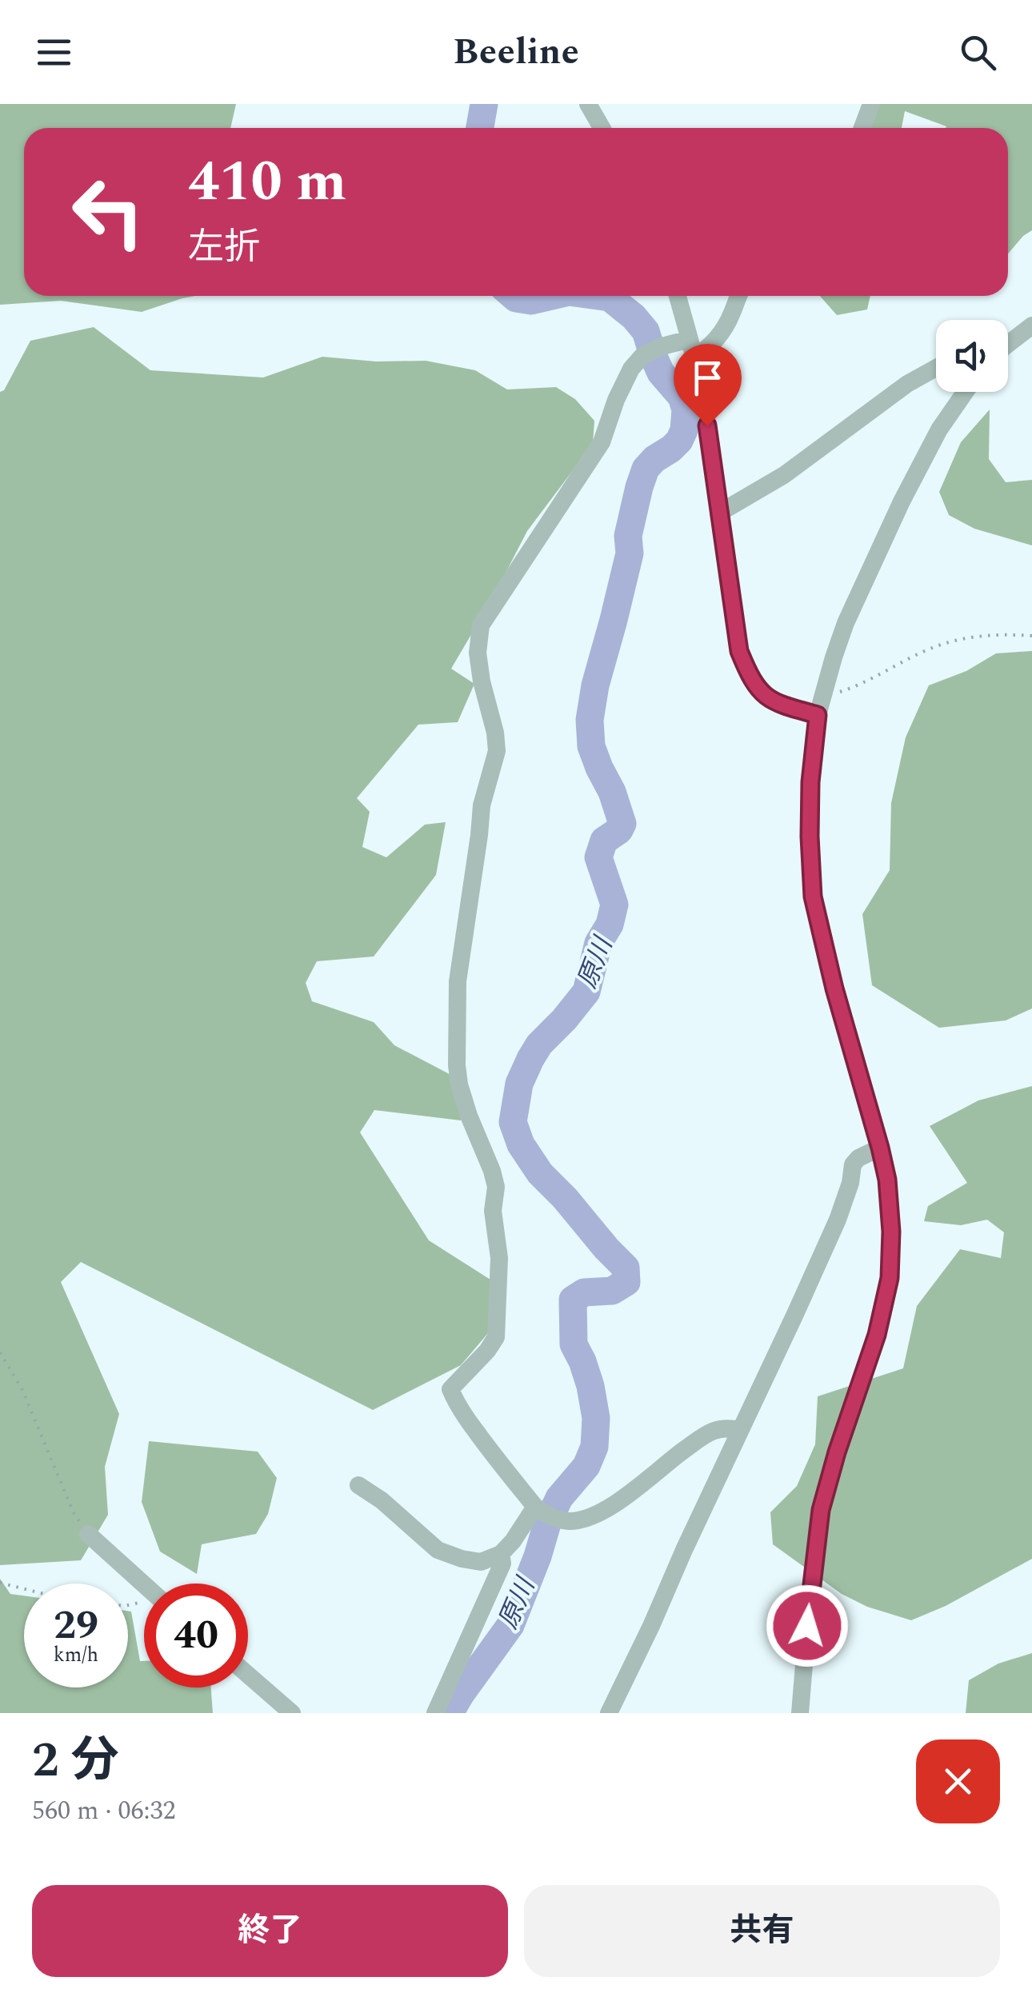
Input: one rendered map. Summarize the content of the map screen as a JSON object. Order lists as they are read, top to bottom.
{
  "water": ["原川"],
  "page": {
    "header": "Beeline",
    "turn": ["410 m", "左折"],
    "speed": "29 km/h",
    "limit": "40",
    "heading": ["2 分", "560 m · 06:32"],
    "buttons": ["終了", "共有"]
  }
}
